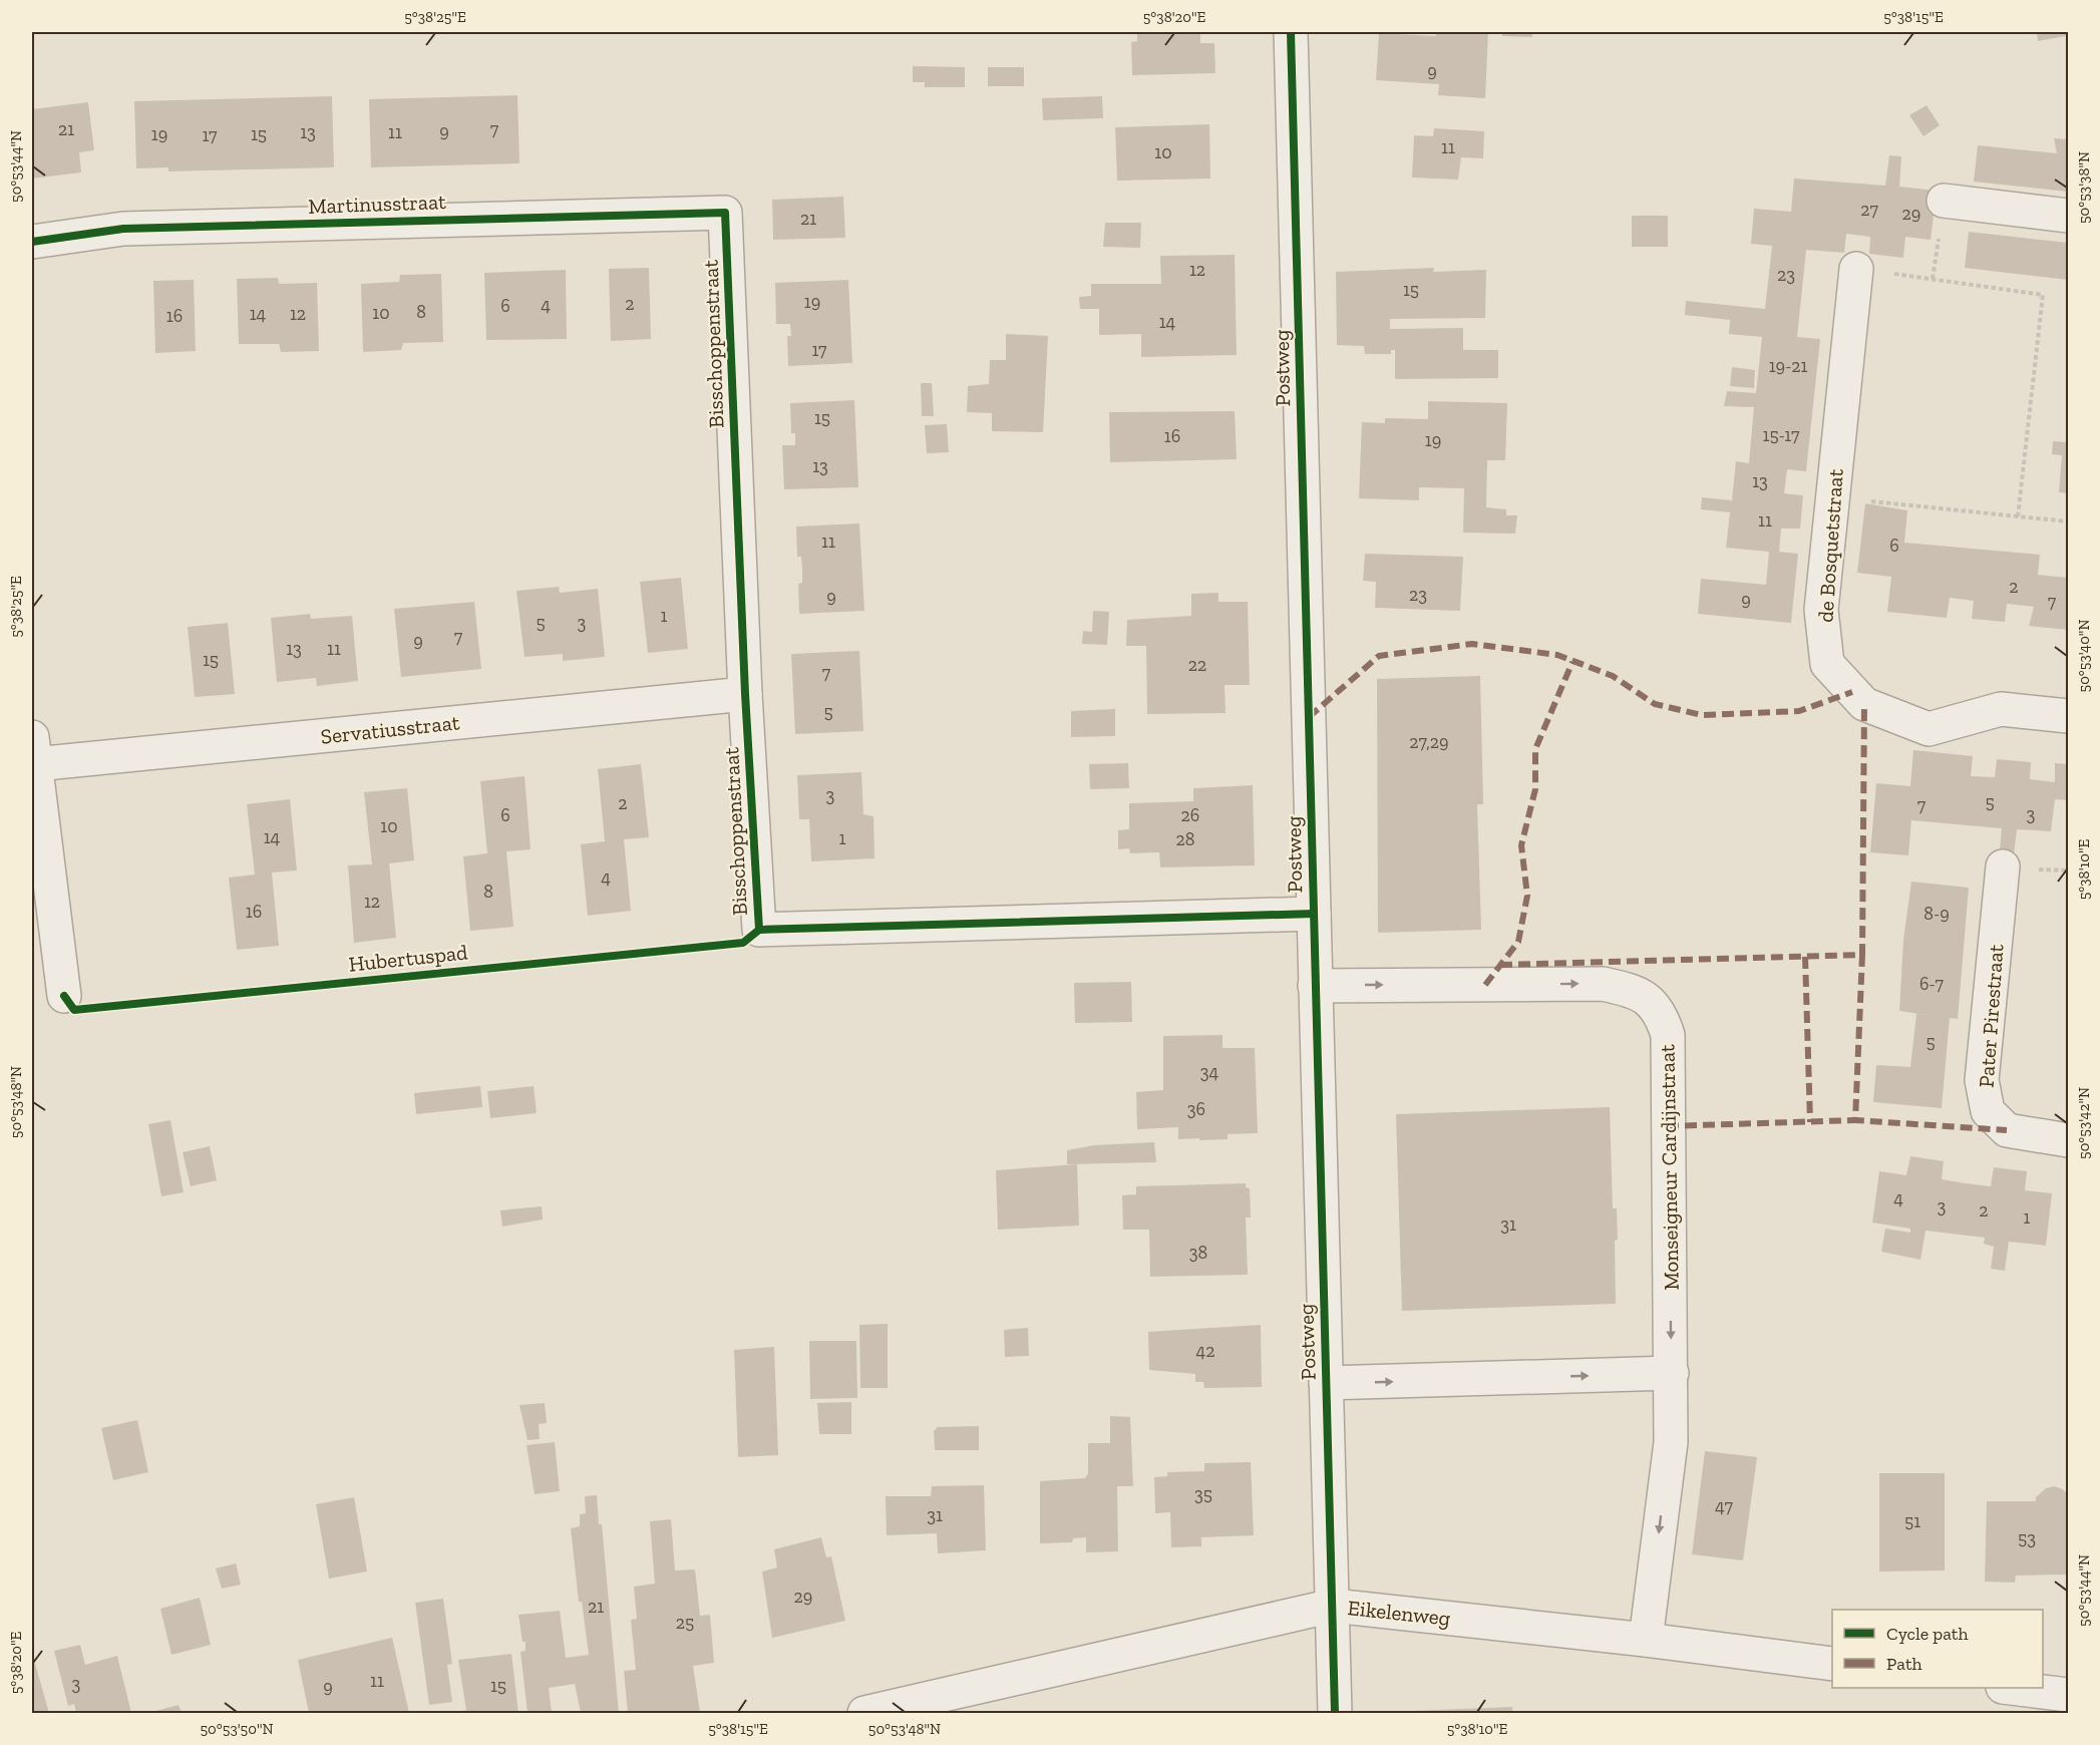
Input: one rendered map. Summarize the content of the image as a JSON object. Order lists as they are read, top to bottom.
{
  "streets": {
    "street": [
      "Martinusstraat",
      "Bisschoppenstraat",
      "Postweg",
      "de Bosquetstraat",
      "Servatiusstraat",
      "Pater Pirestraat",
      "Monseigneur Cardijnstraat",
      "Eikelenweg"
    ],
    "cycle path": ["Hubertuspad"]
  },
  "crossings": [
    ["Martinusstraat", "Bisschoppenstraat"],
    ["Bisschoppenstraat", "Postweg"],
    ["Bisschoppenstraat", "Servatiusstraat"],
    ["Postweg", "Monseigneur Cardijnstraat"],
    ["Postweg", "Eikelenweg"],
    ["Monseigneur Cardijnstraat", "Eikelenweg"]
  ],
  "house_numbers": [
    "9",
    "21",
    "7",
    "9",
    "13",
    "11",
    "19",
    "15",
    "17",
    "11",
    "10",
    "27",
    "29",
    "21",
    "12",
    "23",
    "15",
    "19",
    "2",
    "4",
    "6",
    "8",
    "10",
    "14",
    "12",
    "16",
    "14",
    "17",
    "19-21",
    "15",
    "15-17",
    "16",
    "19",
    "13",
    "13",
    "11",
    "11",
    "6",
    "2",
    "23",
    "9",
    "9",
    "7",
    "1",
    "5",
    "3",
    "7",
    "9",
    "13",
    "11",
    "15",
    "22",
    "7",
    "5",
    "27,29",
    "3",
    "5",
    "2",
    "7",
    "3",
    "6",
    "26",
    "10",
    "14",
    "1",
    "28",
    "4",
    "8",
    "12",
    "16",
    "8-9",
    "6-7",
    "5",
    "34",
    "36",
    "4",
    "3",
    "2",
    "1",
    "31",
    "38",
    "42",
    "35",
    "47",
    "31",
    "51",
    "53",
    "29",
    "21",
    "25",
    "11",
    "3",
    "15",
    "9"
  ],
  "legend": ["Cycle path", "Path"],
  "coordinates": [
    "5°38'25\"E",
    "5°38'20\"E",
    "5°38'15\"E",
    "50°53'44\"N",
    "50°53'38\"N",
    "50°53'40\"N",
    "5°38'10\"E",
    "50°53'48\"N",
    "50°53'42\"N",
    "50°53'50\"N"
  ]
}
